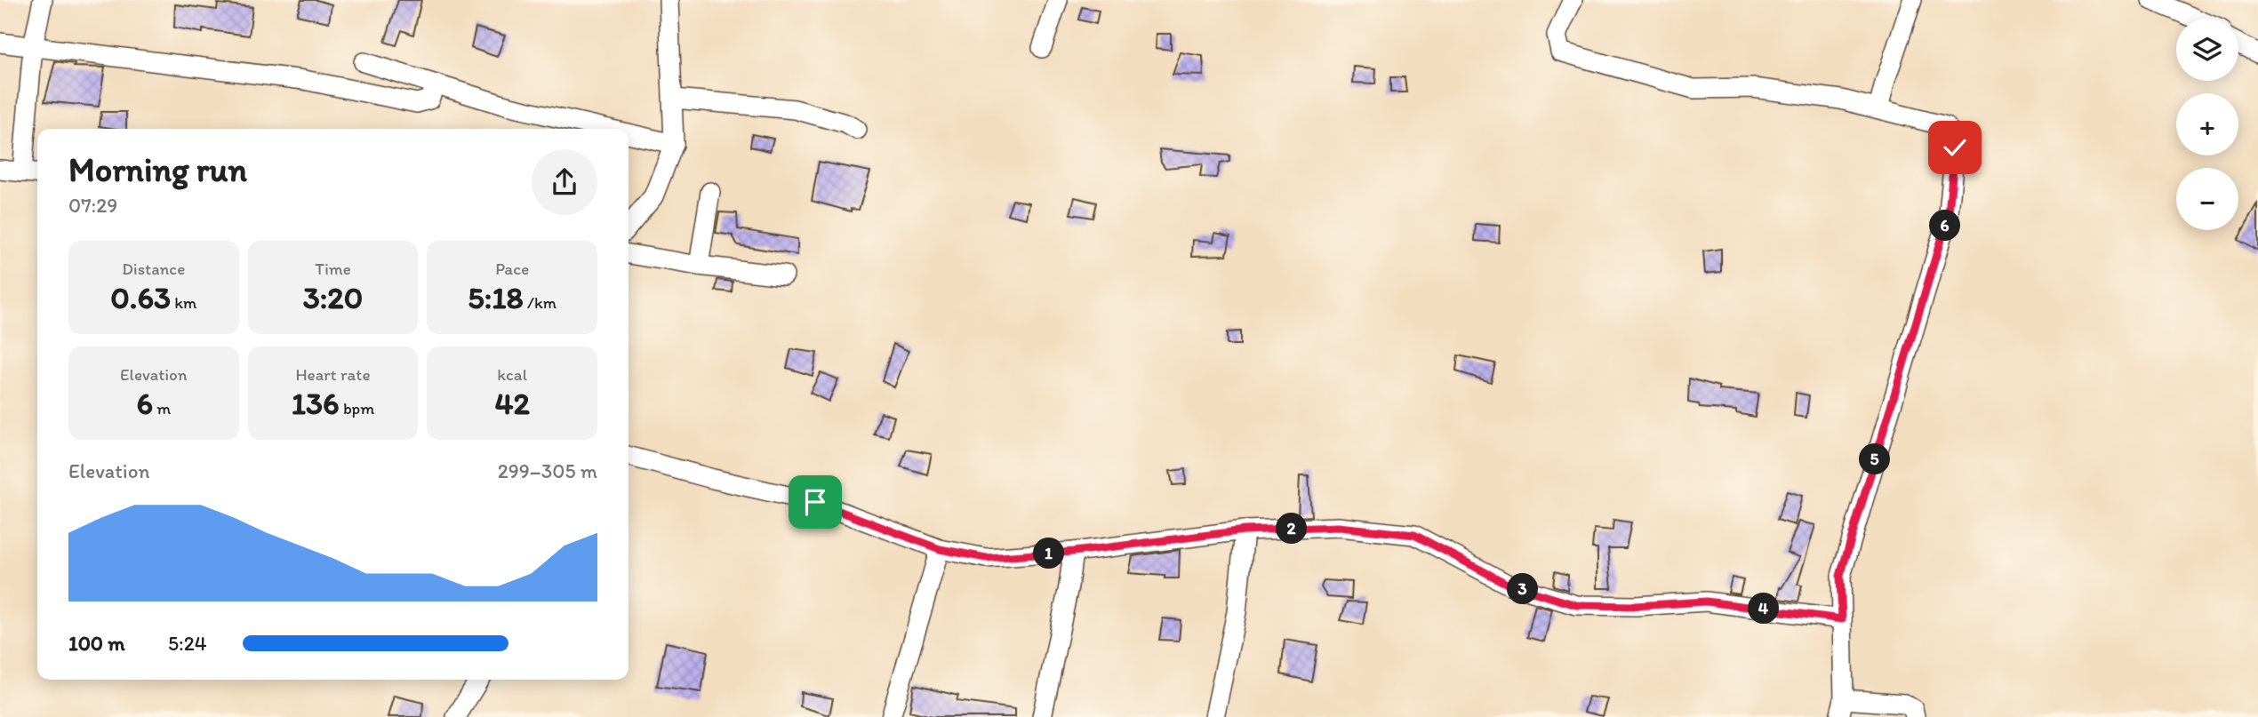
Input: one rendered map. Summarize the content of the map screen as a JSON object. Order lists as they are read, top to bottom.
{
  "page": {
    "map_buttons": ["+", "−"],
    "heading": ["Morning run", "07:29"],
    "pins": [
      "6",
      "5",
      "2",
      "1",
      "3",
      "4"
    ],
    "stats": [
      ["Distance", "0.63 km"],
      ["Time", "3:20"],
      ["Pace", "5:18 /km"],
      ["Elevation", "6 m"],
      ["Heart rate", "136 bpm"],
      ["kcal", "42"]
    ],
    "chart": ["Elevation", "299–305 m"],
    "list": [
      {
        "name": "100 m",
        "note": "5:24"
      }
    ]
  }
}
